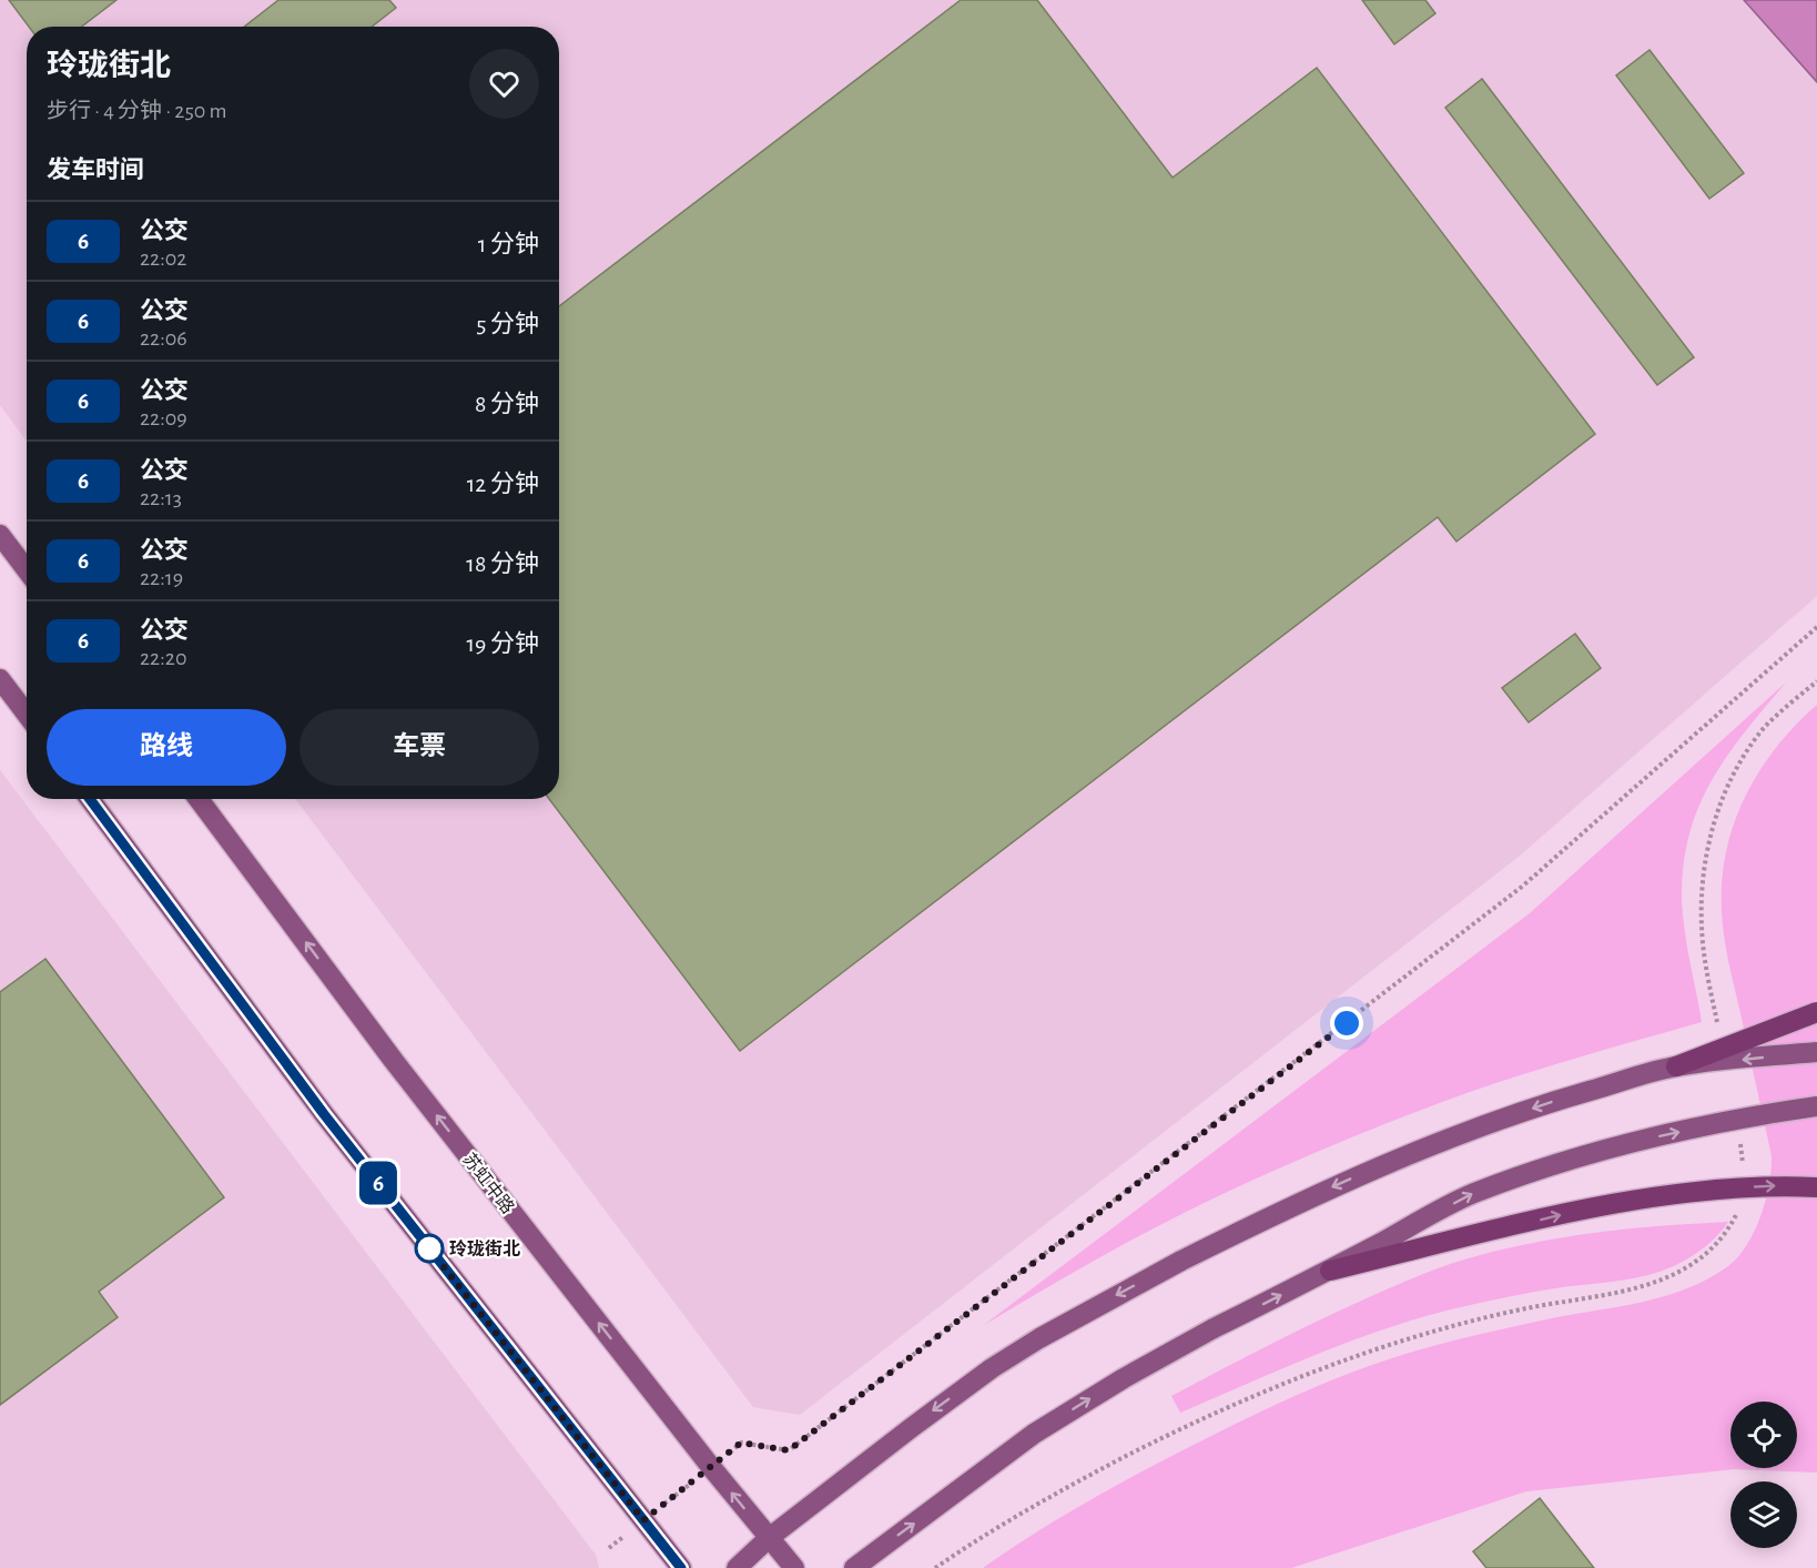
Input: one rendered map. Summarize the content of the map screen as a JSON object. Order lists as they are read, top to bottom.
{
  "streets": {
    "main road": ["苏虹中路"]
  },
  "places": ["玲珑街北"],
  "lines": ["bus line 6"],
  "page": {
    "on_map": "6",
    "heading": [
      ["玲珑街北", "步行 · 4 分钟 · 250 m"],
      "发车时间"
    ],
    "list": [
      {
        "mark": "6",
        "name": "公交",
        "note": "22:02",
        "value": "1 分钟"
      },
      {
        "mark": "6",
        "name": "公交",
        "note": "22:06",
        "value": "5 分钟"
      },
      {
        "mark": "6",
        "name": "公交",
        "note": "22:09",
        "value": "8 分钟"
      },
      {
        "mark": "6",
        "name": "公交",
        "note": "22:13",
        "value": "12 分钟"
      },
      {
        "mark": "6",
        "name": "公交",
        "note": "22:19",
        "value": "18 分钟"
      },
      {
        "mark": "6",
        "name": "公交",
        "note": "22:20",
        "value": "19 分钟"
      }
    ],
    "buttons": ["路线", "车票"]
  }
}
